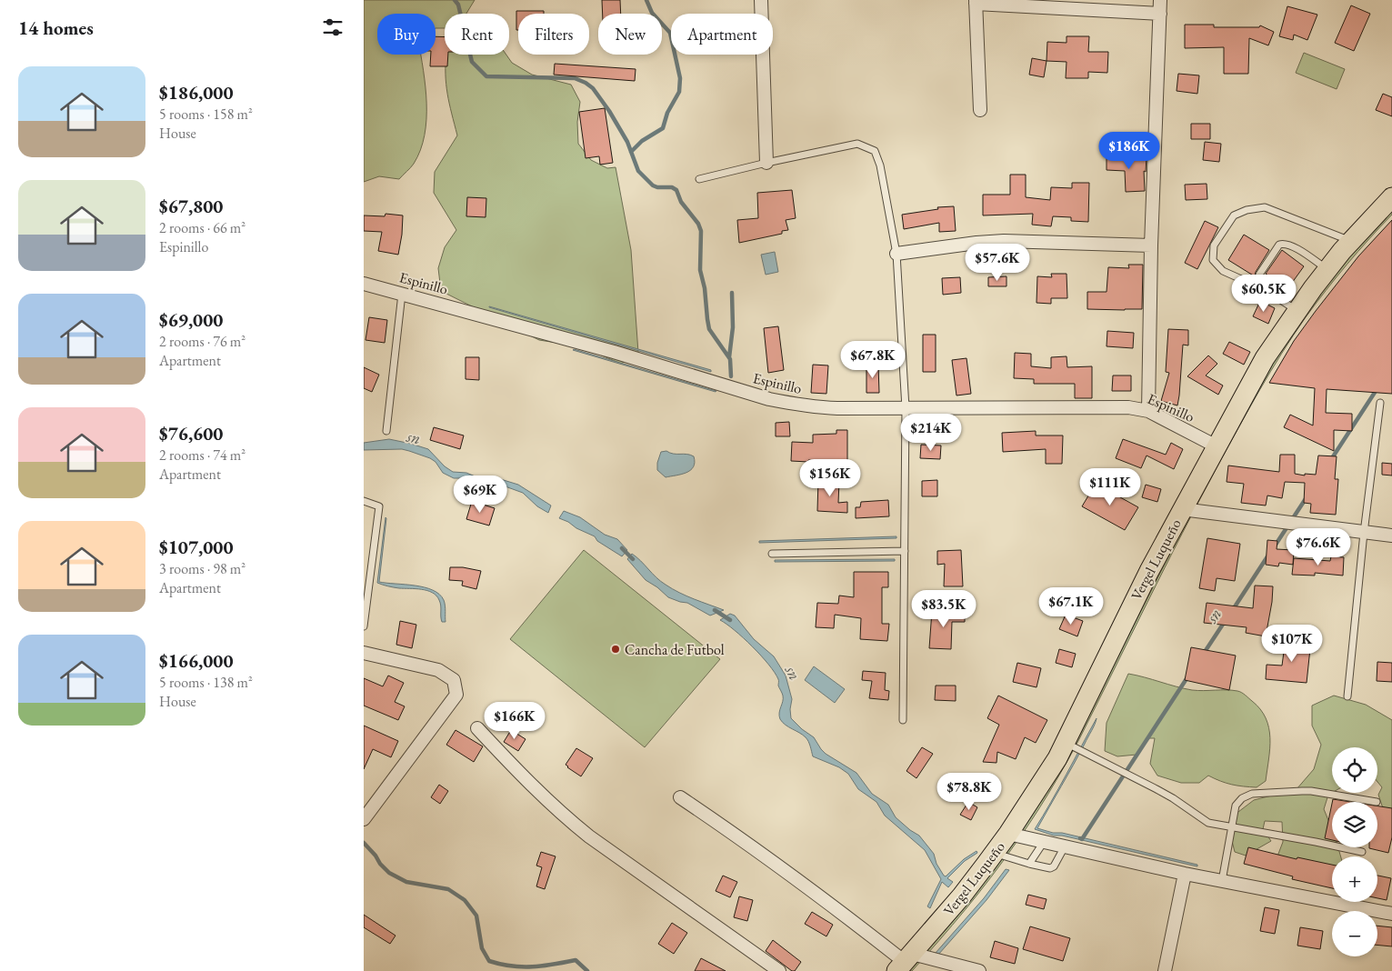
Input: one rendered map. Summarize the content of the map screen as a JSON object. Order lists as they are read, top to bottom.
{
  "streets": {
    "main road": ["Vergel Luqueño"],
    "street": ["Espinillo"]
  },
  "crossings": [
    ["Espinillo", "Vergel Luqueño"]
  ],
  "water": ["sn"],
  "places": ["Cancha de Futbol"],
  "page": {
    "heading": "14 homes",
    "chip": [
      "Buy",
      "Rent",
      "Filters",
      "New",
      "Apartment"
    ],
    "list": [
      {
        "name": "$186,000",
        "note": "5 rooms · 158 m² · House"
      },
      {
        "name": "$67,800",
        "note": "2 rooms · 66 m² · Espinillo"
      },
      {
        "name": "$69,000",
        "note": "2 rooms · 76 m² · Apartment"
      },
      {
        "name": "$76,600",
        "note": "2 rooms · 74 m² · Apartment"
      },
      {
        "name": "$107,000",
        "note": "3 rooms · 98 m² · Apartment"
      },
      {
        "name": "$166,000",
        "note": "5 rooms · 138 m² · House"
      }
    ],
    "price": [
      "$186K",
      "$57.6K",
      "$60.5K",
      "$67.8K",
      "$214K",
      "$156K",
      "$111K",
      "$69K",
      "$76.6K",
      "$67.1K",
      "$83.5K",
      "$107K",
      "$166K",
      "$78.8K"
    ],
    "map_buttons": ["+", "−"]
  }
}
